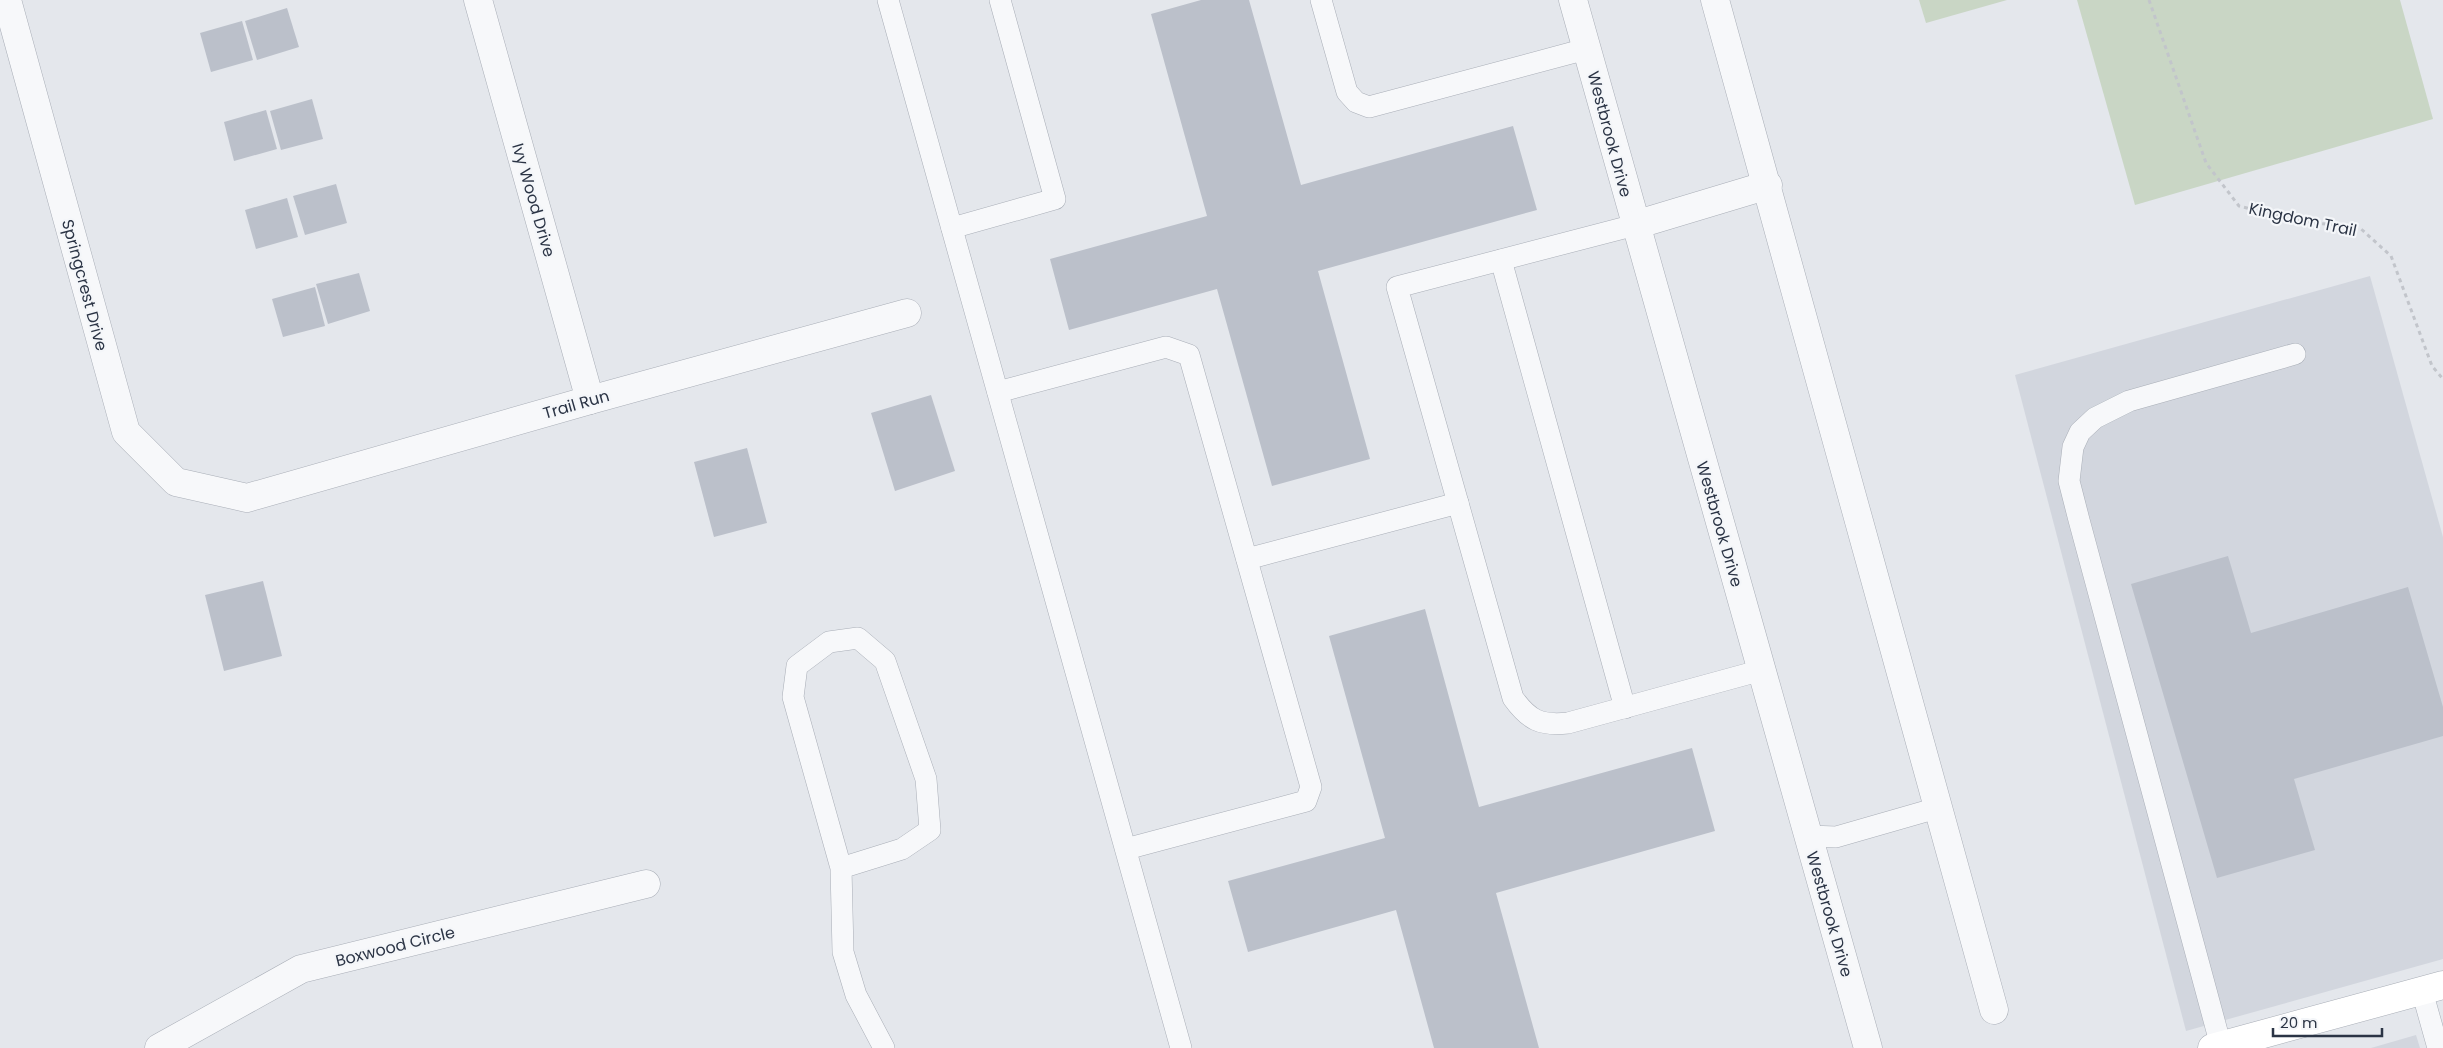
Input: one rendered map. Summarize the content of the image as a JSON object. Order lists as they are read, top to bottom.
{
  "streets": {
    "street": [
      "Westbrook Drive",
      "Ivy Wood Drive",
      "Springcrest Drive",
      "Trail Run",
      "Boxwood Circle"
    ],
    "path": ["Kingdom Trail"]
  },
  "crossings": [
    ["Ivy Wood Drive", "Trail Run"],
    ["Springcrest Drive", "Trail Run"]
  ],
  "scale_bar": "20 m"
}
